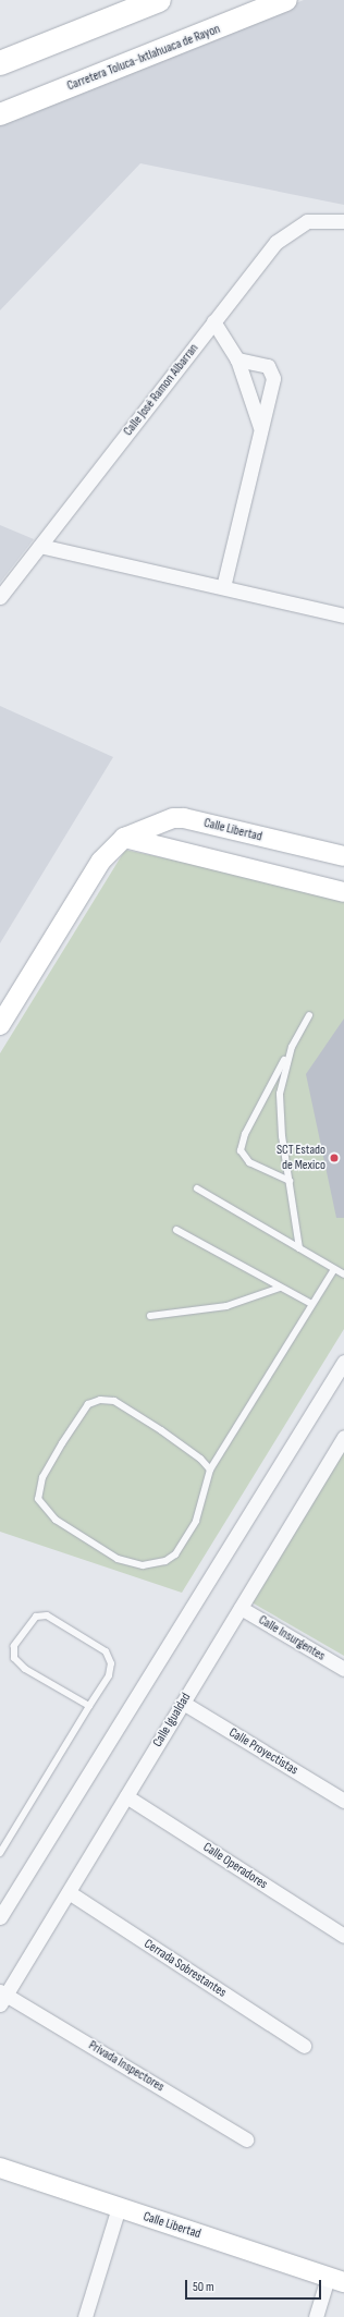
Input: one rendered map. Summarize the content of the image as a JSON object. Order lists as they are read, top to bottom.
{
  "streets": {
    "main road": ["Carretera Toluca-Ixtlahuaca de Rayon", "Calle Libertad"],
    "street": [
      "Calle José Ramon Albarran",
      "Calle Insurgentes",
      "Calle Igualdad",
      "Calle Proyectistas",
      "Calle Operadores",
      "Cerrada Sobrestantes",
      "Privada Inspectores"
    ]
  },
  "crossings": [
    ["Calle Insurgentes", "Calle Igualdad"],
    ["Calle Igualdad", "Calle Proyectistas"],
    ["Calle Igualdad", "Calle Operadores"],
    ["Calle Igualdad", "Cerrada Sobrestantes"],
    ["Calle Igualdad", "Privada Inspectores"]
  ],
  "places": ["SCT Estado de Mexico"],
  "scale_bar": "50 m"
}
